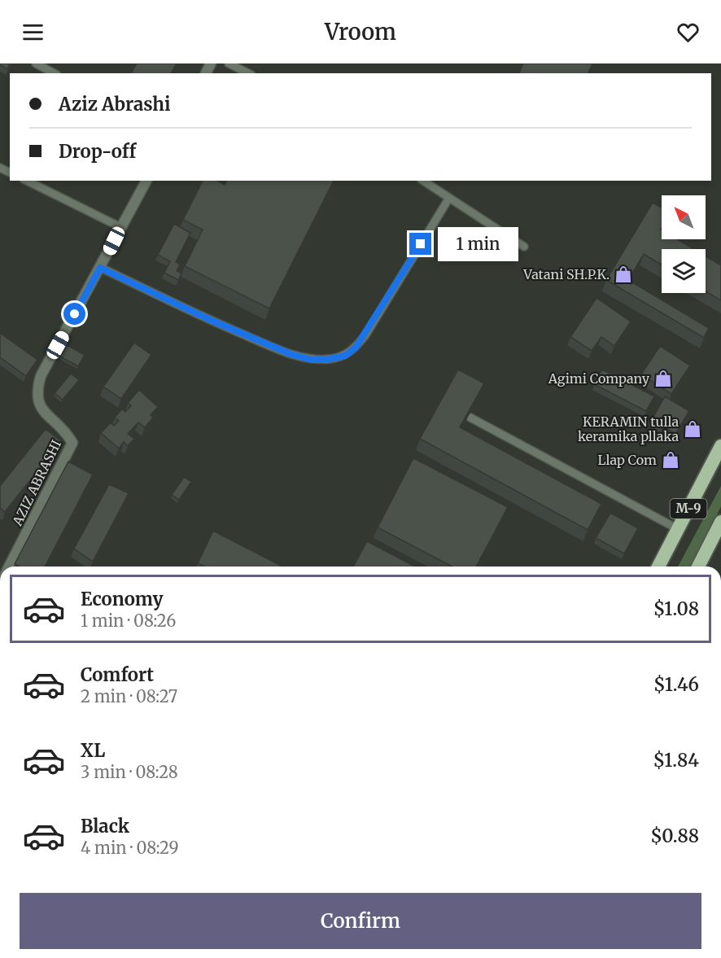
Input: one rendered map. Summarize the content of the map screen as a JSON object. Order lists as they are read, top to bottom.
{
  "streets": {
    "highway": ["M-9"],
    "street": ["AZIZ ABRASHI"]
  },
  "places": {
    "shop": [
      "Vatani SH.P.K.",
      "Agimi Company",
      "KERAMIN tulla keramika pllaka",
      "Llap Com"
    ]
  },
  "north": "top left",
  "page": {
    "header": "Vroom",
    "banner": ["Aziz Abrashi", "Drop-off"],
    "bubble": "1 min",
    "list": [
      {
        "name": "Economy",
        "note": "1 min · 08:26",
        "value": "$1.08"
      },
      {
        "name": "Comfort",
        "note": "2 min · 08:27",
        "value": "$1.46"
      },
      {
        "name": "XL",
        "note": "3 min · 08:28",
        "value": "$1.84"
      },
      {
        "name": "Black",
        "note": "4 min · 08:29",
        "value": "$0.88"
      }
    ],
    "buttons": "Confirm"
  }
}
